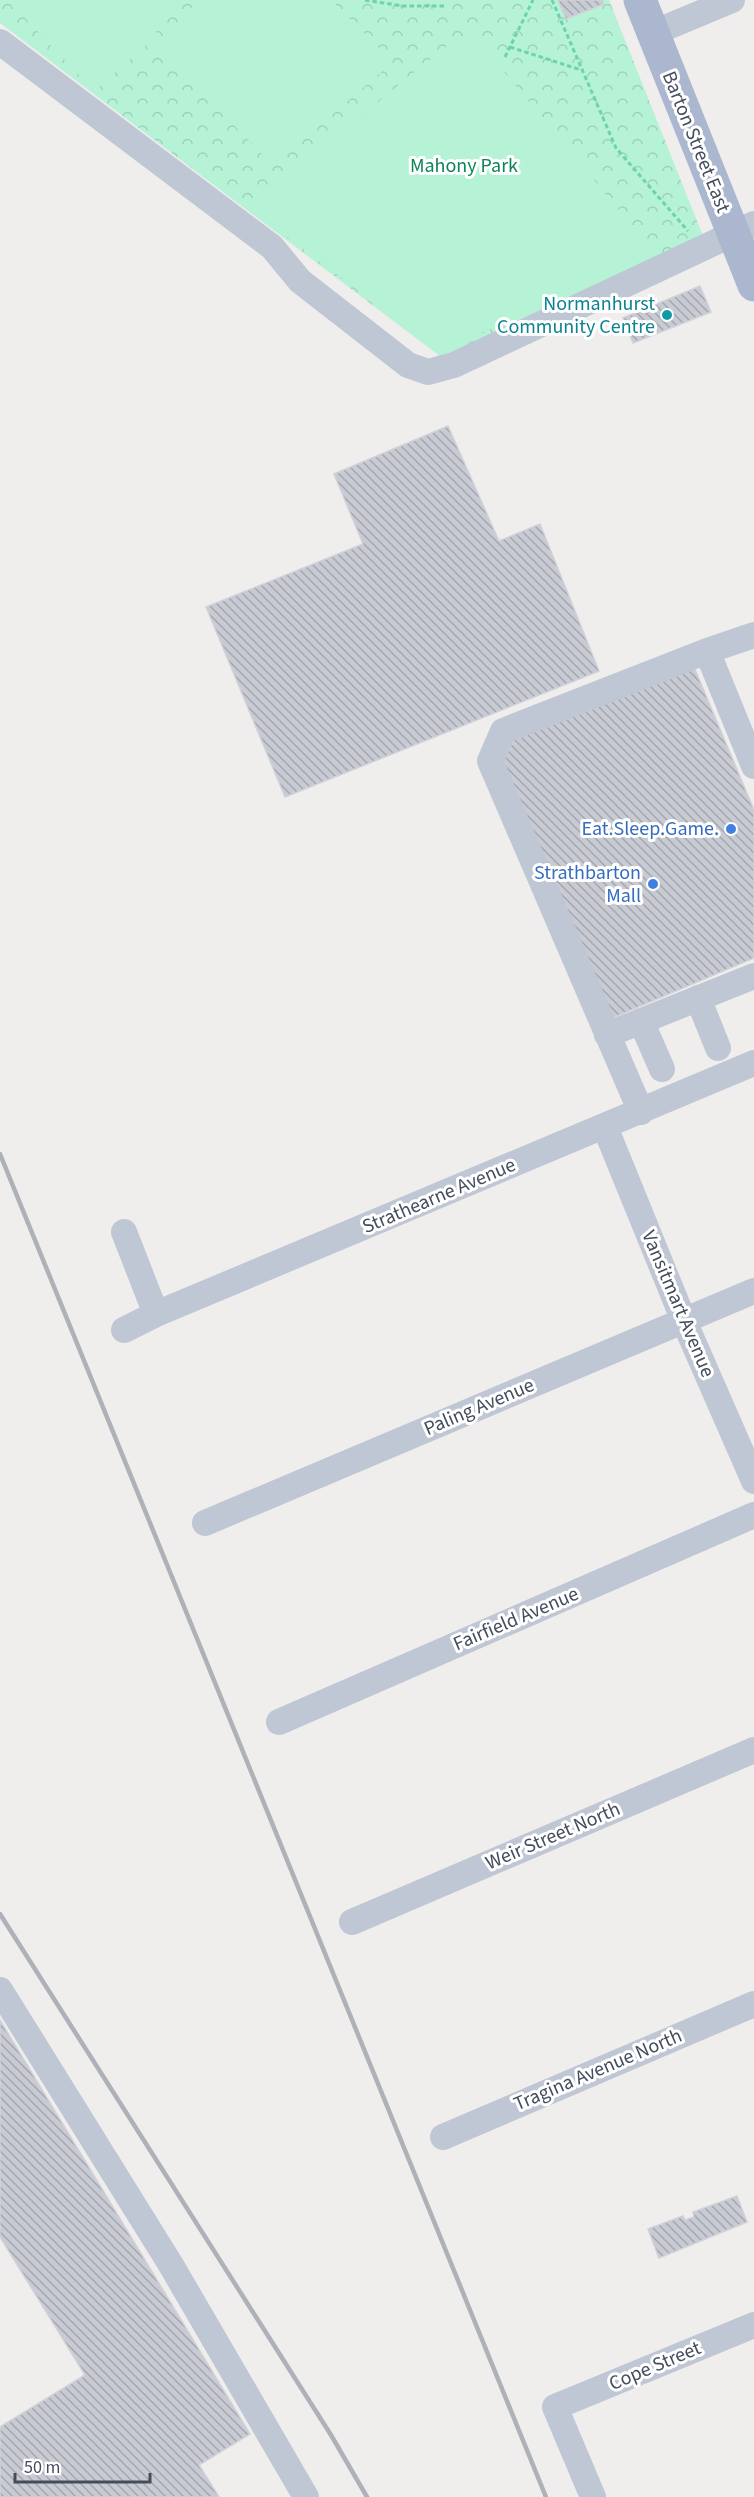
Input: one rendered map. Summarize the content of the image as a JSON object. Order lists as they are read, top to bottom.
{
  "streets": {
    "main road": ["Barton Street East"],
    "street": [
      "Strathearne Avenue",
      "Vansitmart Avenue",
      "Paling Avenue",
      "Fairfield Avenue",
      "Weir Street North",
      "Tragina Avenue North",
      "Cope Street"
    ]
  },
  "crossings": [
    ["Strathearne Avenue", "Vansitmart Avenue"],
    ["Vansitmart Avenue", "Paling Avenue"]
  ],
  "parks": ["Mahony Park"],
  "places": ["Normanhurst Community Centre", "Eat.Sleep.Game.", "Strathbarton Mall"],
  "scale_bar": "50 m"
}
